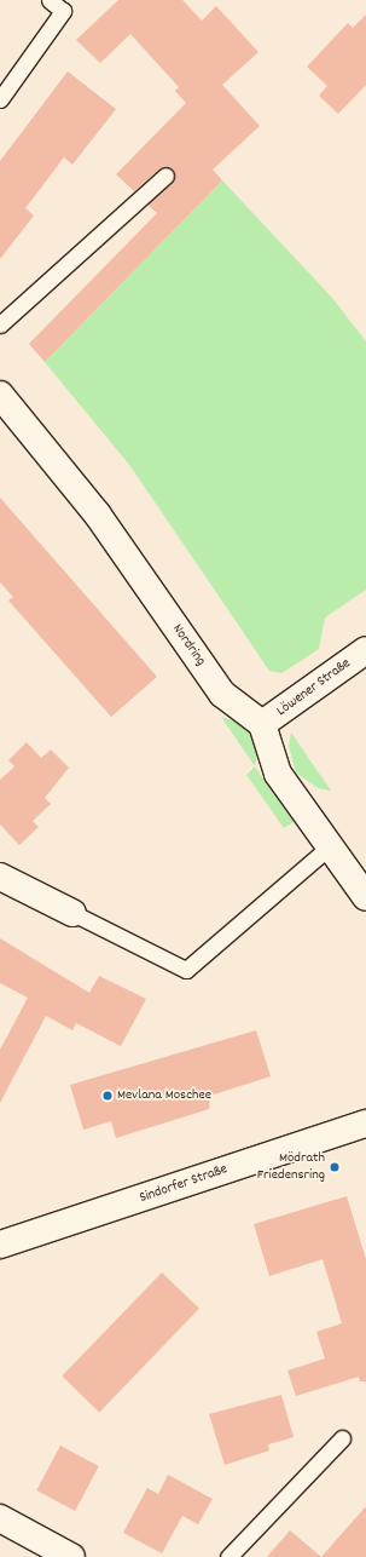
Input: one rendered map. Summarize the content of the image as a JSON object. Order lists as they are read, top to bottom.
{
  "streets": {
    "street": ["Nordring", "Löwener Straße", "Sindorfer Straße"]
  },
  "crossings": [
    ["Nordring", "Löwener Straße"]
  ],
  "places": ["Mevlana Moschee", "Mödrath Friedensring"]
}
